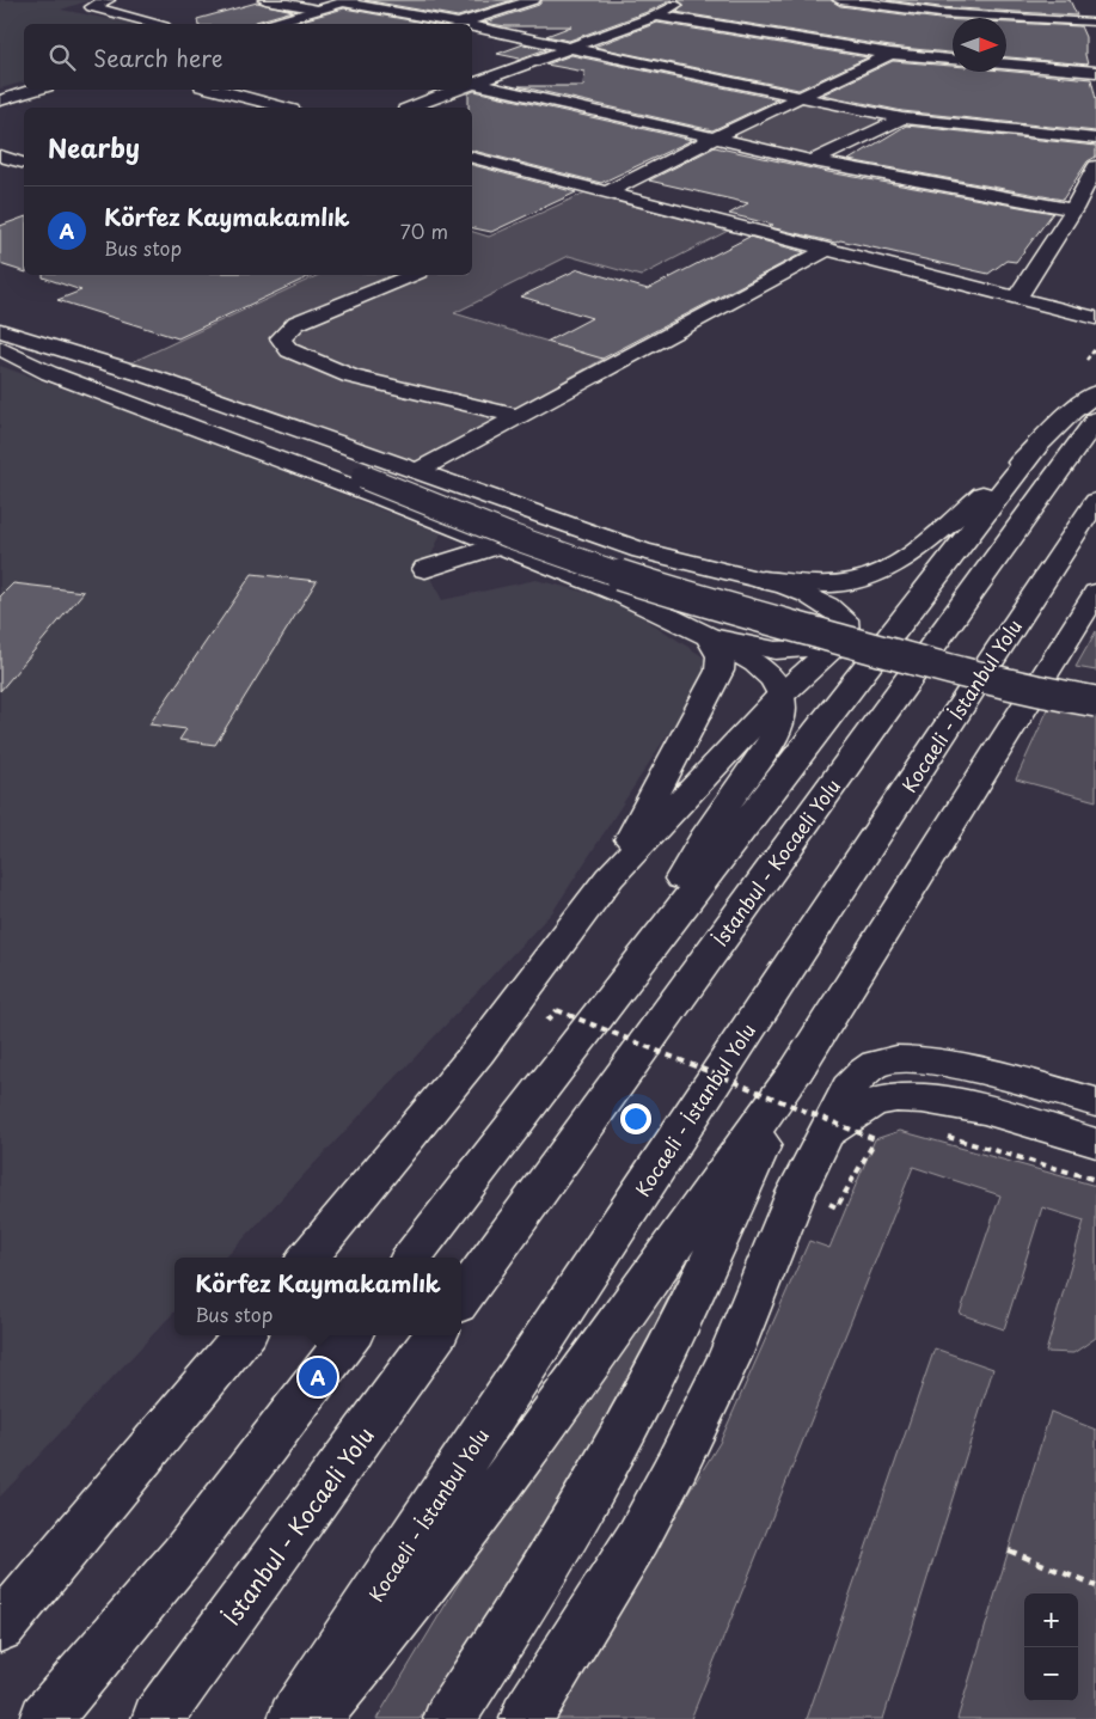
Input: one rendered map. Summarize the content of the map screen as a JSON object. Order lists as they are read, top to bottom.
{
  "streets": {
    "main road": ["Kocaeli - İstanbul Yolu", "İstanbul - Kocaeli Yolu"]
  },
  "north": "right",
  "page": {
    "search": "Search here",
    "heading": "Nearby",
    "list": [
      {
        "mark": "A",
        "name": "Körfez Kaymakamlık",
        "note": "Bus stop",
        "value": "70 m"
      }
    ],
    "popup": ["Körfez Kaymakamlık", "Bus stop"],
    "pins": "A",
    "map_buttons": ["+", "−"]
  }
}
